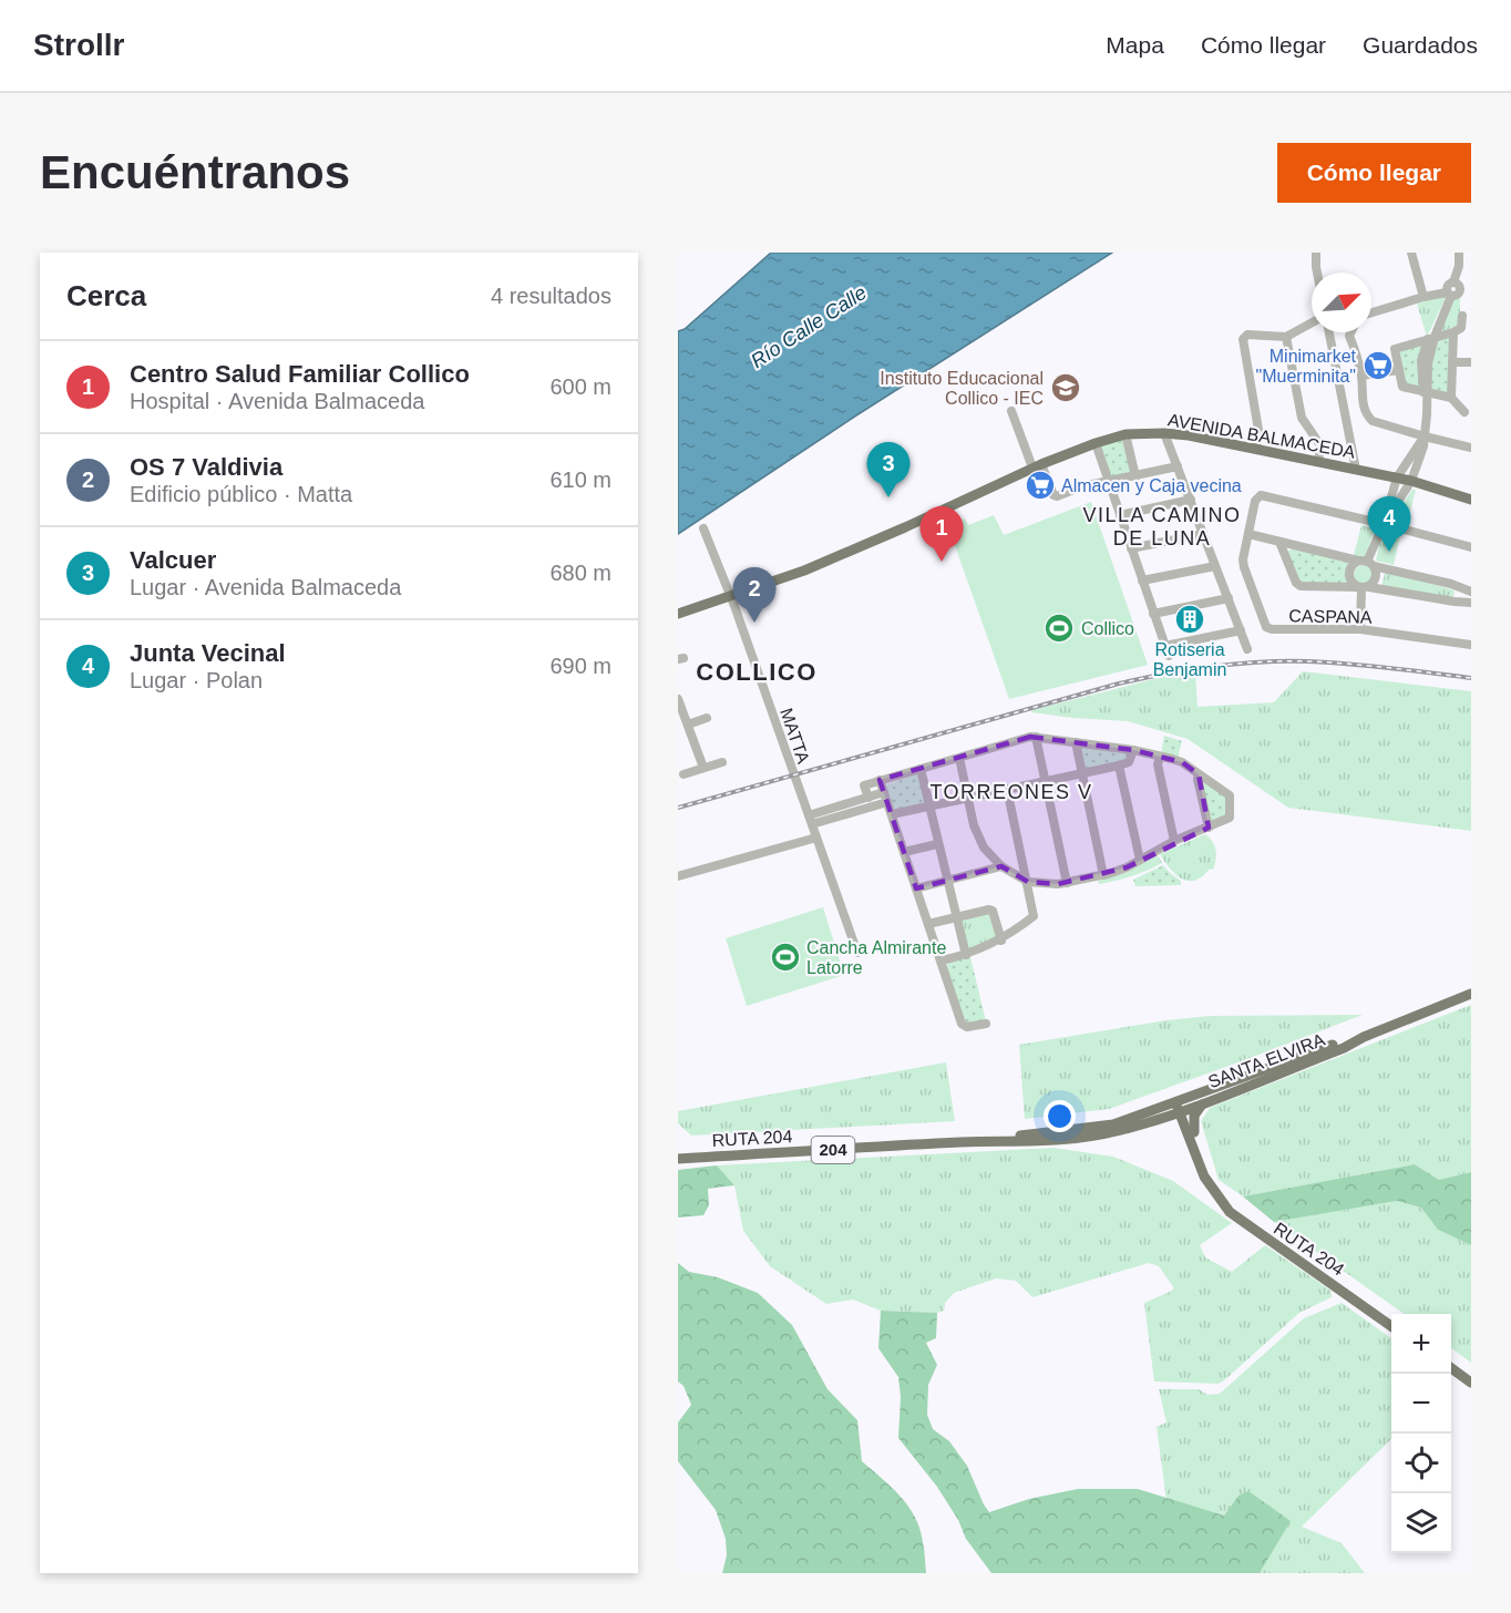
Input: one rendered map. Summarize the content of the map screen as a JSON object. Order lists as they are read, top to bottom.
{
  "streets": {
    "main road": [
      "AVENIDA BALMACEDA",
      "SANTA ELVIRA",
      "RUTA 204",
      "204"
    ],
    "street": ["CASPANA", "MATTA"]
  },
  "crossings": [
    ["AVENIDA BALMACEDA", "MATTA"],
    ["SANTA ELVIRA", "RUTA 204"]
  ],
  "districts": ["VILLA CAMINO DE LUNA", "COLLICO", "TORREONES V"],
  "water": ["Río Calle Calle"],
  "places": {
    "supermarket": ["Minimarket \"Muerminita\"", "Almacen y Caja vecina"],
    "school or university": ["Instituto Educacional Collico - IEC"],
    "building": ["Rotiseria Benjamin"],
    "sports": ["Collico", "Cancha Almirante Latorre"]
  },
  "north": "top right",
  "page": {
    "header": "Strollr",
    "nav": ["Mapa", "Cómo llegar", "Guardados"],
    "buttons": "Cómo llegar",
    "title": "Encuéntranos",
    "heading": ["Cerca", "4 resultados"],
    "list": [
      {
        "mark": "1",
        "name": "Centro Salud Familiar Collico",
        "note": "Hospital · Avenida Balmaceda",
        "value": "600 m"
      },
      {
        "mark": "2",
        "name": "OS 7 Valdivia",
        "note": "Edificio público · Matta",
        "value": "610 m"
      },
      {
        "mark": "3",
        "name": "Valcuer",
        "note": "Lugar · Avenida Balmaceda",
        "value": "680 m"
      },
      {
        "mark": "4",
        "name": "Junta Vecinal",
        "note": "Lugar · Polan",
        "value": "690 m"
      }
    ],
    "pins": [
      "3",
      "4",
      "1",
      "2"
    ],
    "map_buttons": ["+", "−"]
  }
}
